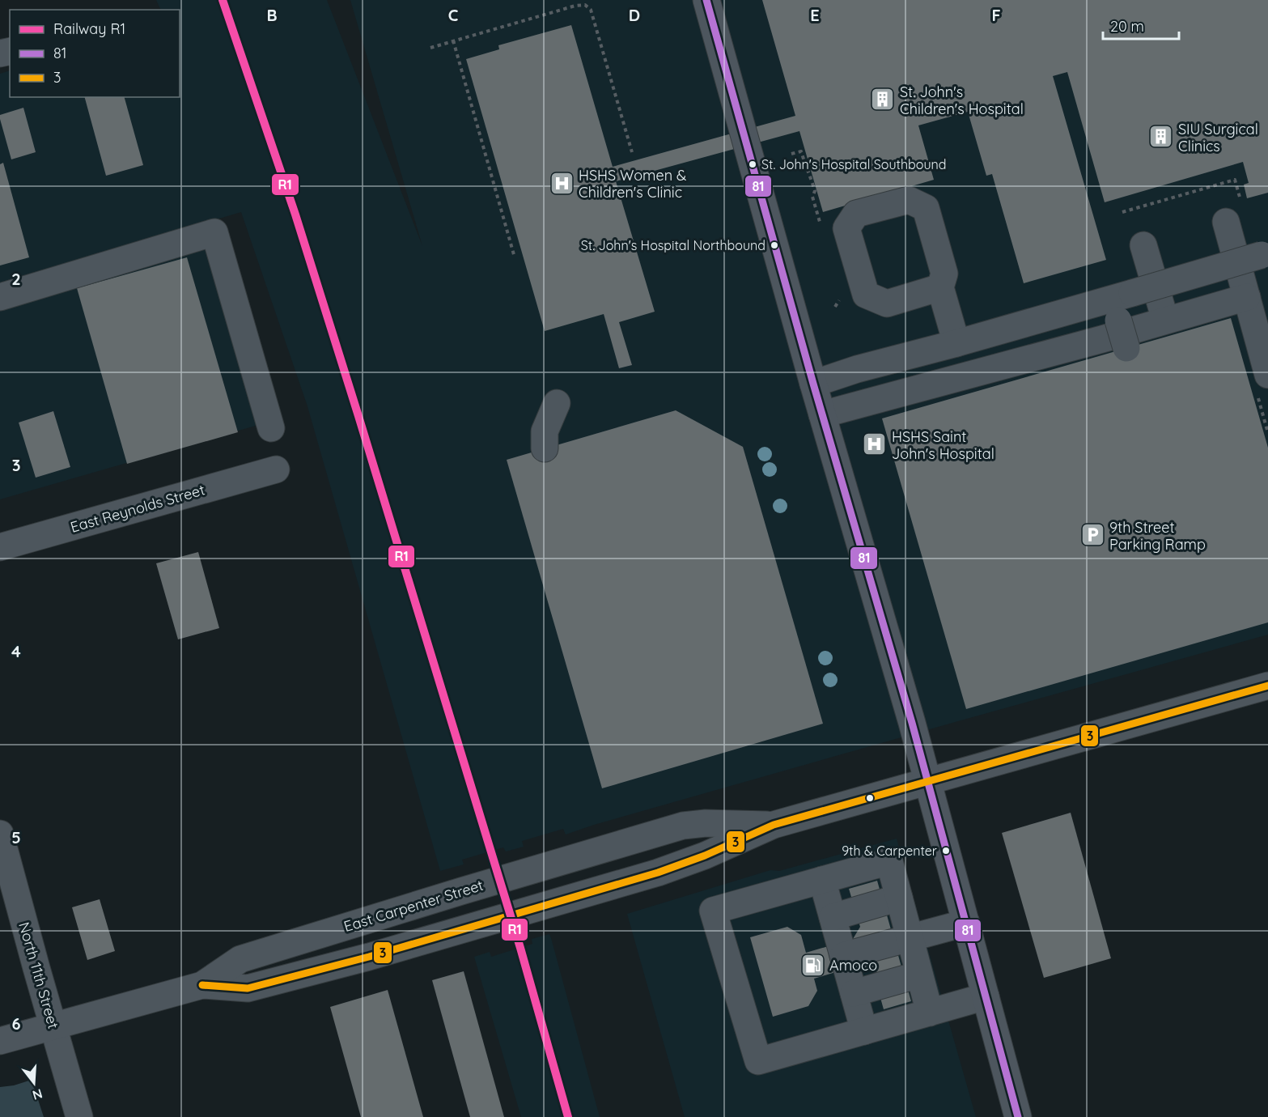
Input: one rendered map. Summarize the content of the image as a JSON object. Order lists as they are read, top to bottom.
{
  "streets": {
    "street": ["East Reynolds Street", "East Carpenter Street", "North 11th Street"]
  },
  "crossings": [
    ["East Carpenter Street", "North 11th Street"]
  ],
  "places": {
    "building": ["St. John's Children's Hospital", "SIU Surgical Clinics"],
    "other": ["St. John's Hospital Southbound", "St. John's Hospital Northbound", "9th & Carpenter"],
    "hospital": ["HSHS Women & Children's Clinic", "HSHS Saint John's Hospital"],
    "parking": ["9th Street Parking Ramp"],
    "fuel station": ["Amoco"]
  },
  "lines": ["rail line R1", "transit line 81", "transit line 3"],
  "legend": ["Railway R1", "81", "3"],
  "scale_bar": "20 m",
  "north": "bottom",
  "grid": {
    "columns": [
      "B",
      "C",
      "D",
      "E",
      "F"
    ],
    "rows": [
      "2",
      "3",
      "4",
      "5",
      "6"
    ]
  }
}
